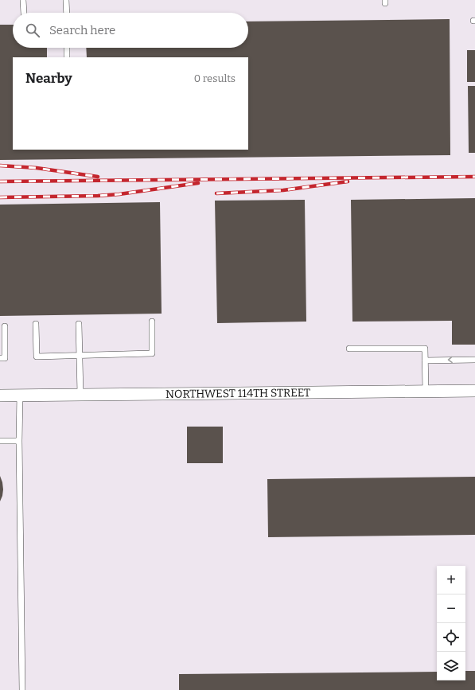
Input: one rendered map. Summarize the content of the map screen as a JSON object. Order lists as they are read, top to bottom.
{
  "streets": {
    "street": ["NORTHWEST 114TH STREET"]
  },
  "page": {
    "search": "Search here",
    "heading": ["Nearby", "0 results"],
    "map_buttons": ["+", "−"]
  }
}
